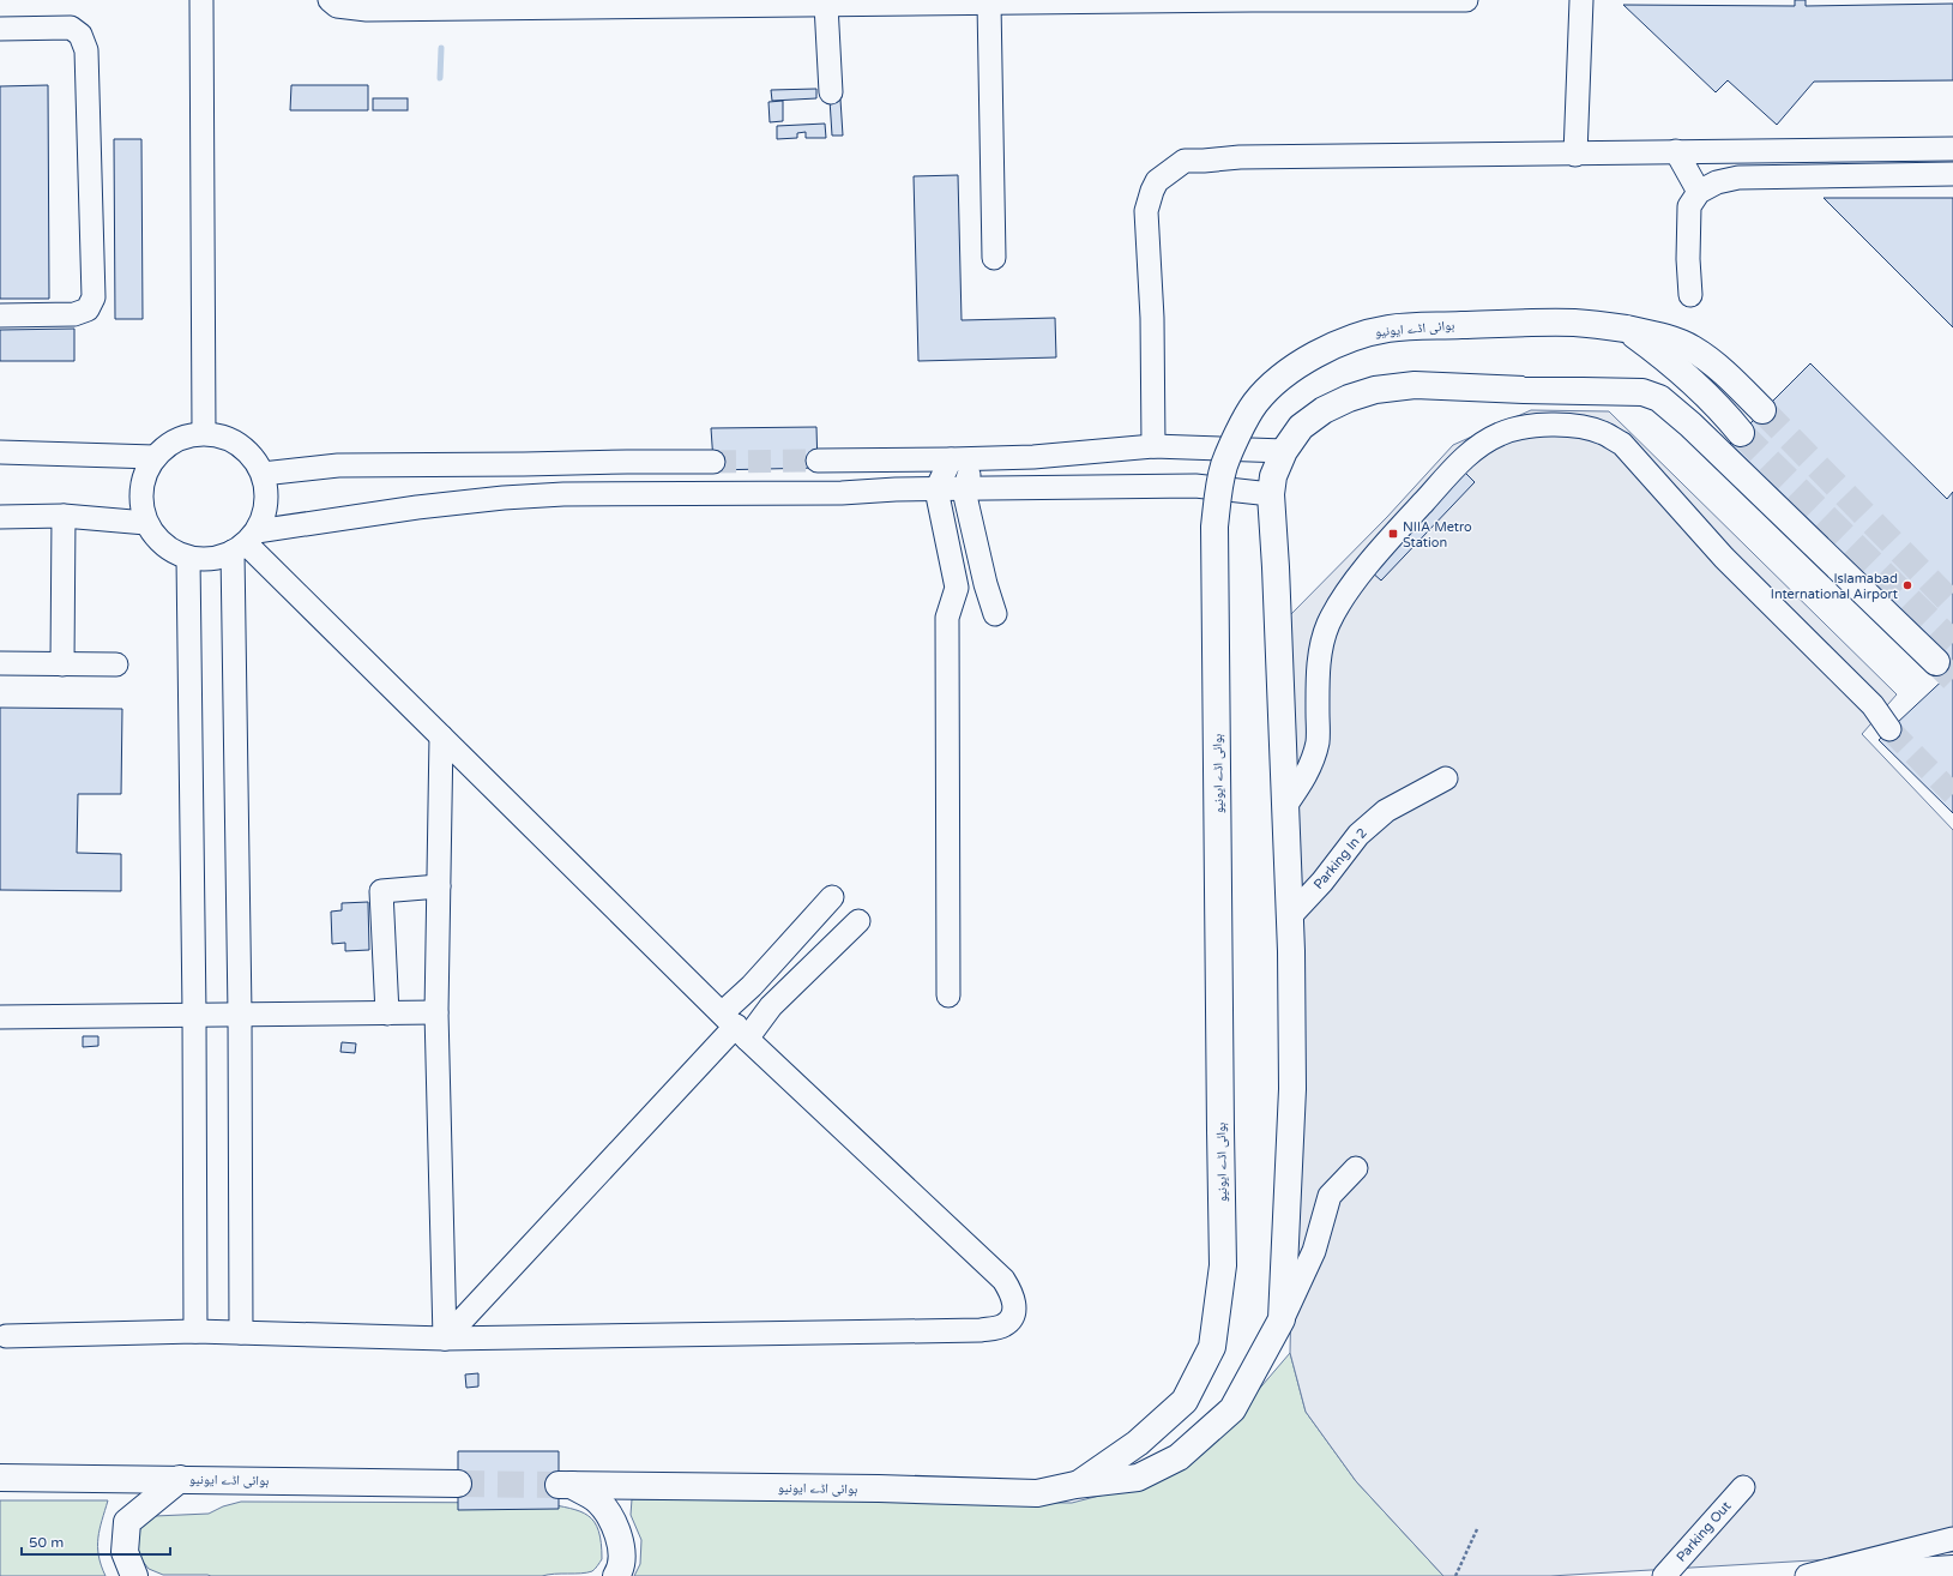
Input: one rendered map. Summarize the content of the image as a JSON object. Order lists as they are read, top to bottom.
{
  "streets": {
    "main road": ["ہوائی اڈے ایونیو"],
    "street": ["Parking In 2", "Parking Out"]
  },
  "crossings": [
    ["ہوائی اڈے ایونیو", "Parking In 2"]
  ],
  "places": {
    "transit": ["NIIA Metro Station"],
    "other": ["Islamabad International Airport"]
  },
  "scale_bar": "50 m"
}
